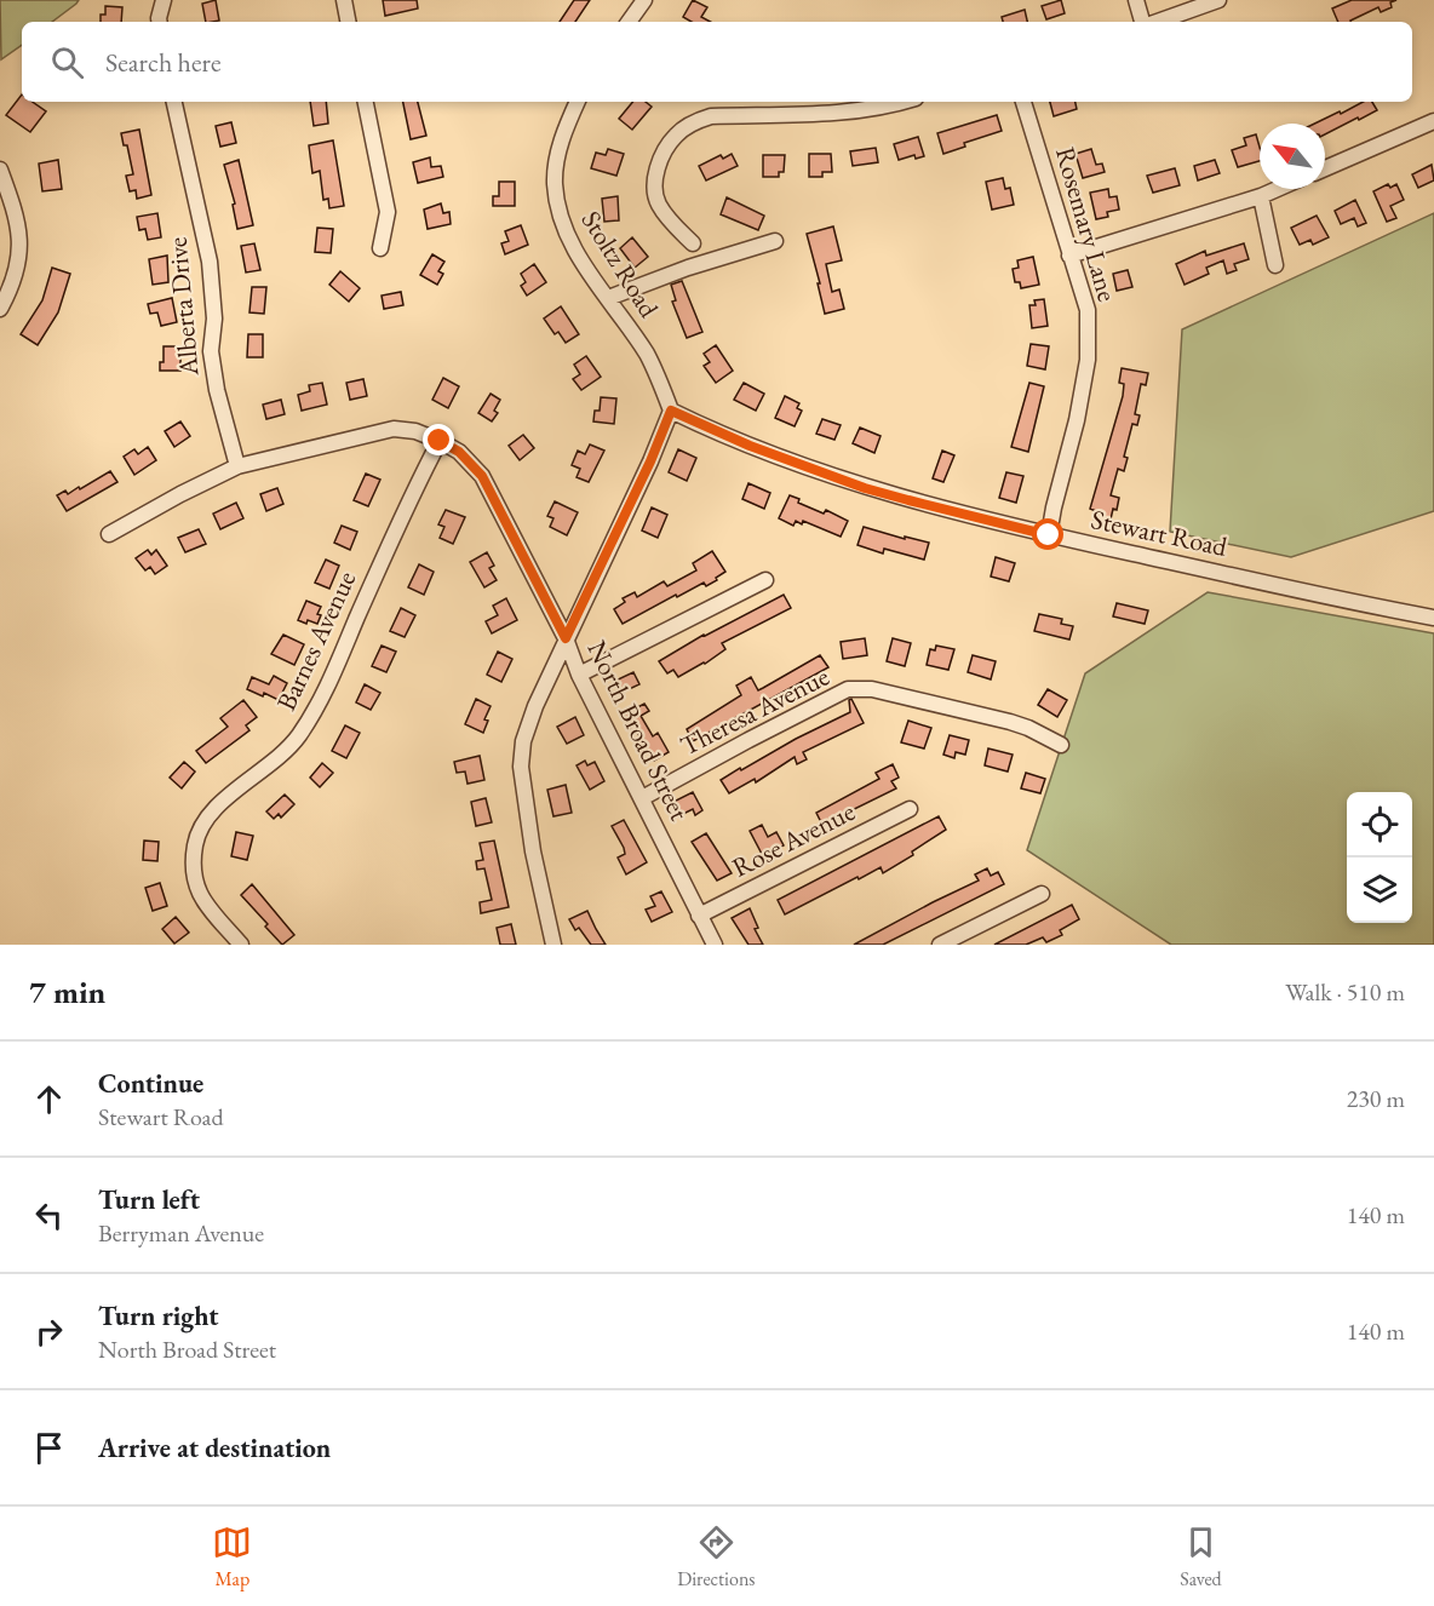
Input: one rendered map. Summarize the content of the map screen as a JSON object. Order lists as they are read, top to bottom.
{
  "streets": {
    "street": [
      "Rosemary Lane",
      "Stoltz Road",
      "Alberta Drive",
      "Stewart Road",
      "Barnes Avenue",
      "Theresa Avenue",
      "North Broad Street",
      "Rose Avenue"
    ]
  },
  "crossings": [
    ["Rosemary Lane", "Stewart Road"],
    ["Stoltz Road", "Stewart Road"],
    ["Alberta Drive", "North Broad Street"],
    ["Barnes Avenue", "North Broad Street"],
    ["Theresa Avenue", "North Broad Street"],
    ["North Broad Street", "Rose Avenue"]
  ],
  "north": "top left",
  "page": {
    "search": "Search here",
    "heading": ["7 min", "Walk · 510 m"],
    "list": [
      ["Continue", "Stewart Road", "230 m"],
      ["Turn left", "Berryman Avenue", "140 m"],
      ["Turn right", "North Broad Street", "140 m"],
      "Arrive at destination"
    ],
    "nav": ["Map", "Directions", "Saved"]
  }
}
